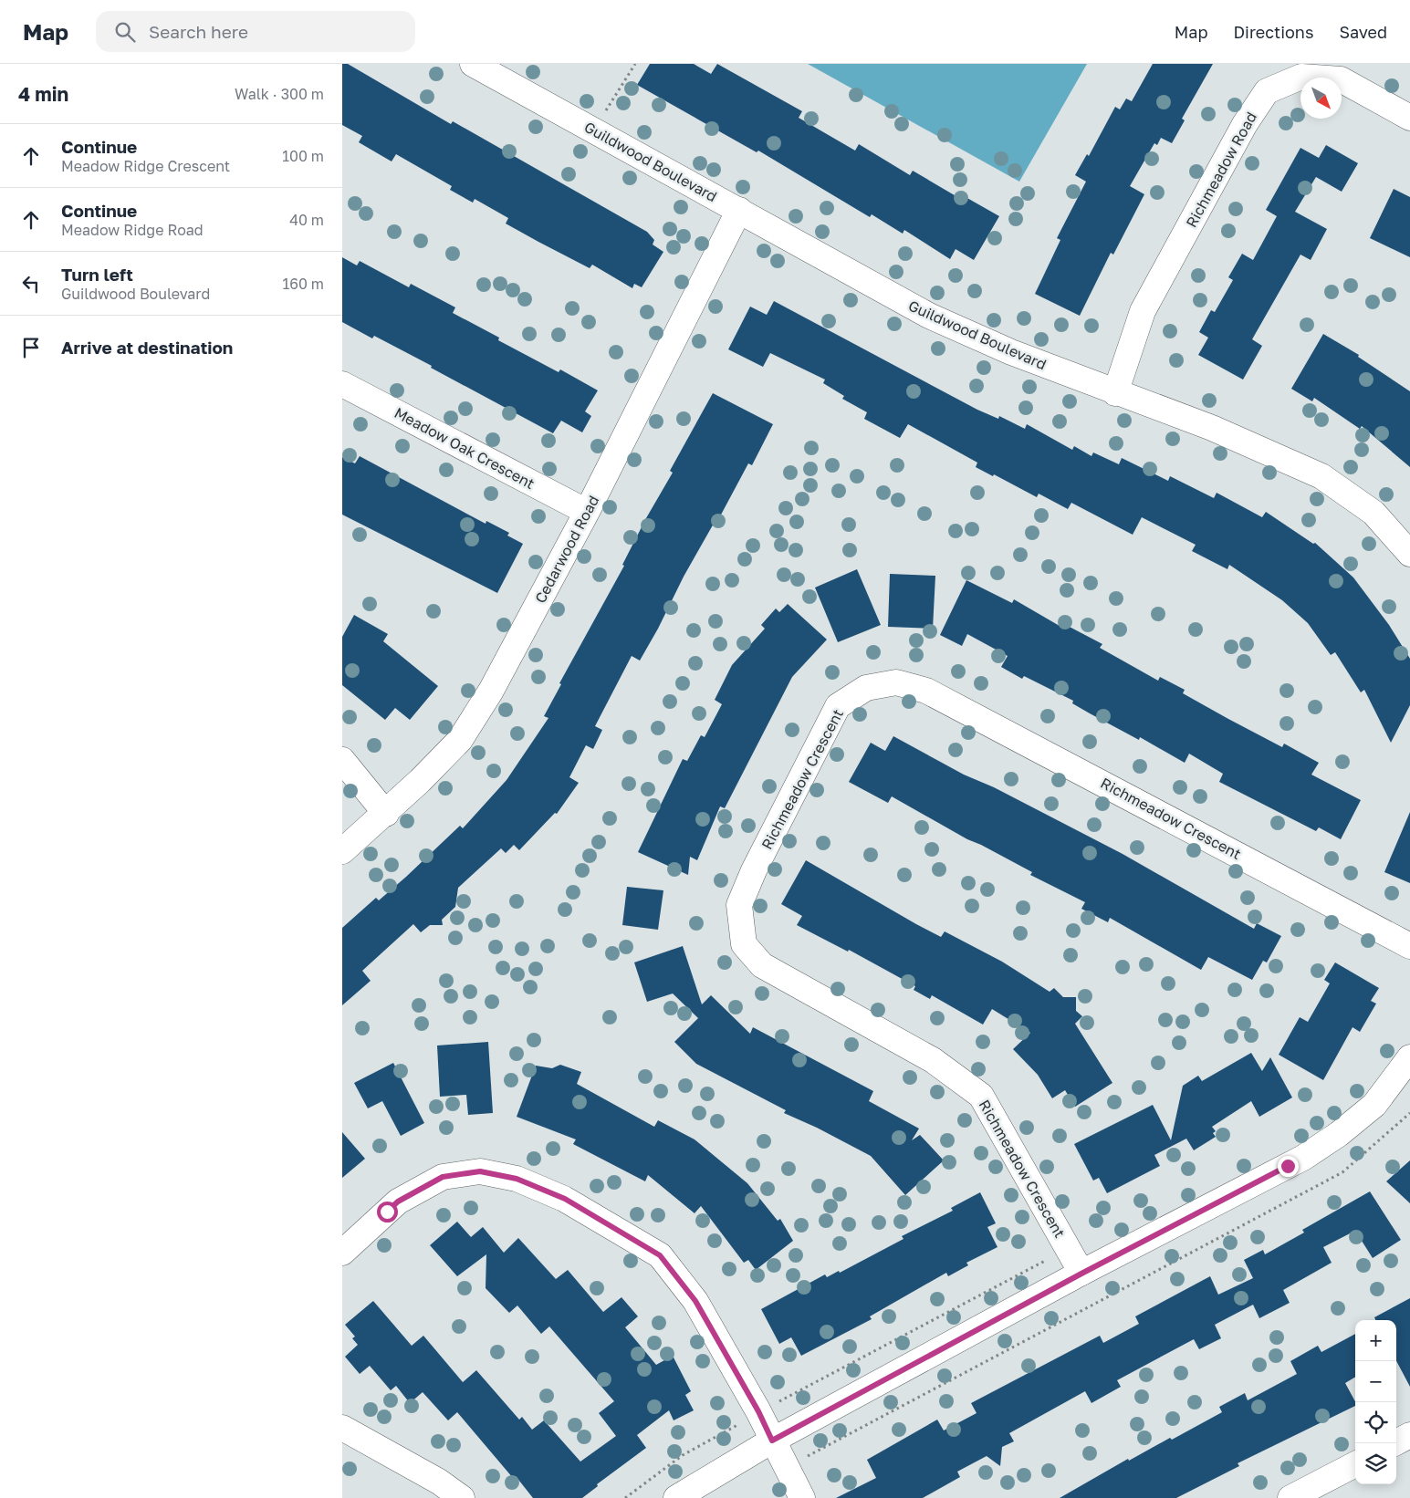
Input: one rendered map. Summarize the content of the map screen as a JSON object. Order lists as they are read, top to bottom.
{
  "streets": {
    "street": [
      "Guildwood Boulevard",
      "Richmeadow Road",
      "Meadow Oak Crescent",
      "Cedarwood Road",
      "Richmeadow Crescent"
    ]
  },
  "crossings": [
    ["Guildwood Boulevard", "Richmeadow Road"],
    ["Guildwood Boulevard", "Cedarwood Road"],
    ["Meadow Oak Crescent", "Cedarwood Road"]
  ],
  "north": "bottom right",
  "page": {
    "header": "Map",
    "search": "Search here",
    "nav": ["Map", "Directions", "Saved"],
    "heading": ["4 min", "Walk · 300 m"],
    "list": [
      ["Continue", "Meadow Ridge Crescent", "100 m"],
      ["Continue", "Meadow Ridge Road", "40 m"],
      ["Turn left", "Guildwood Boulevard", "160 m"],
      "Arrive at destination"
    ],
    "map_buttons": ["+", "−"]
  }
}
